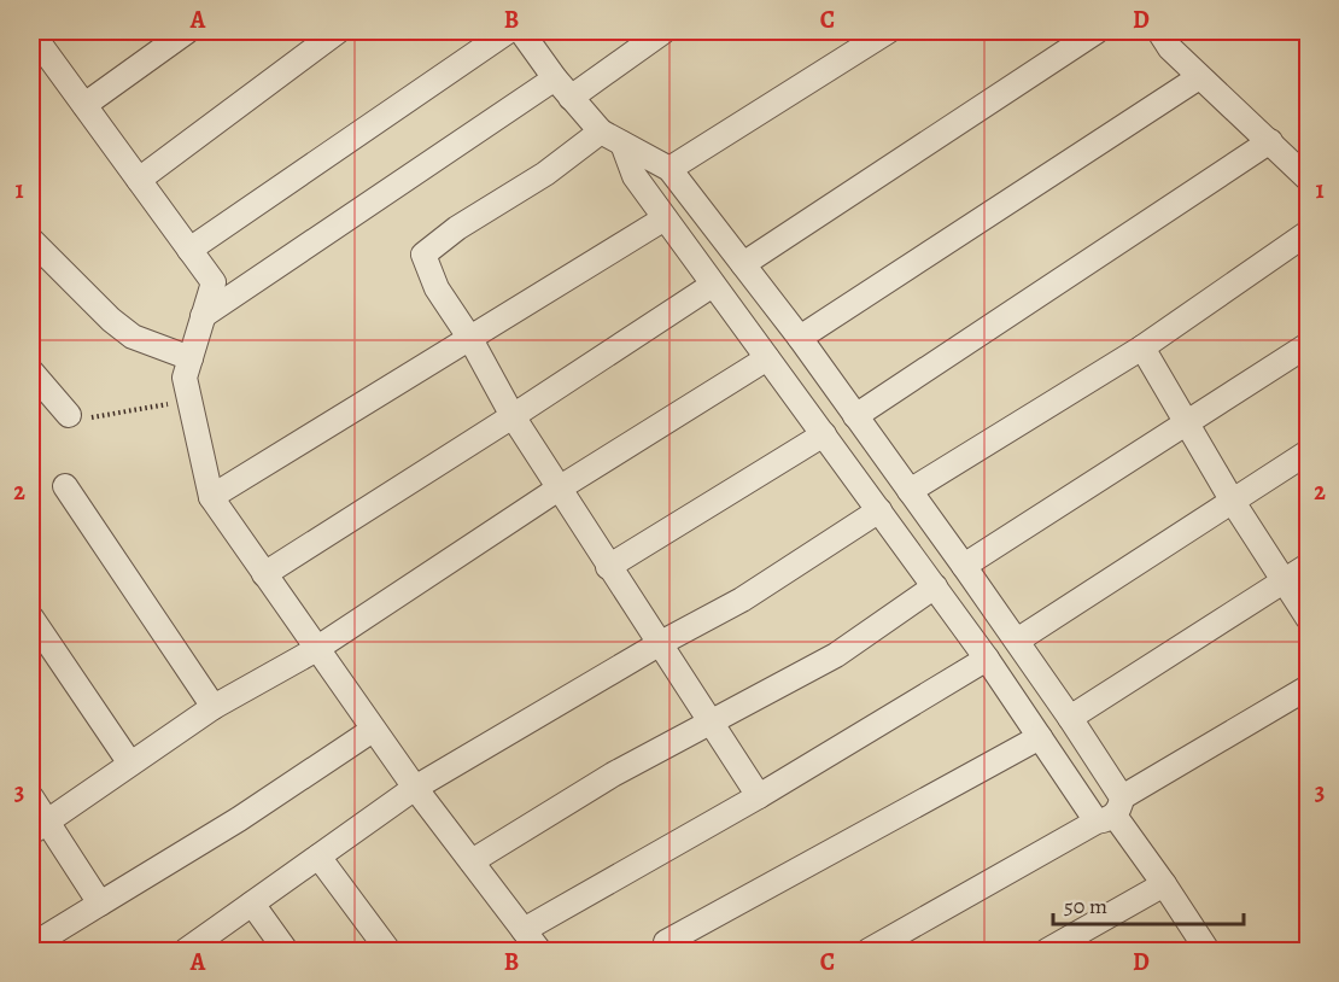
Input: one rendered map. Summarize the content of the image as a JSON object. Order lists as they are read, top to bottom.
{
  "scale_bar": "50 m",
  "grid": {
    "columns": [
      "A",
      "B",
      "C",
      "D"
    ],
    "rows": ["1", "2", "3"]
  }
}
